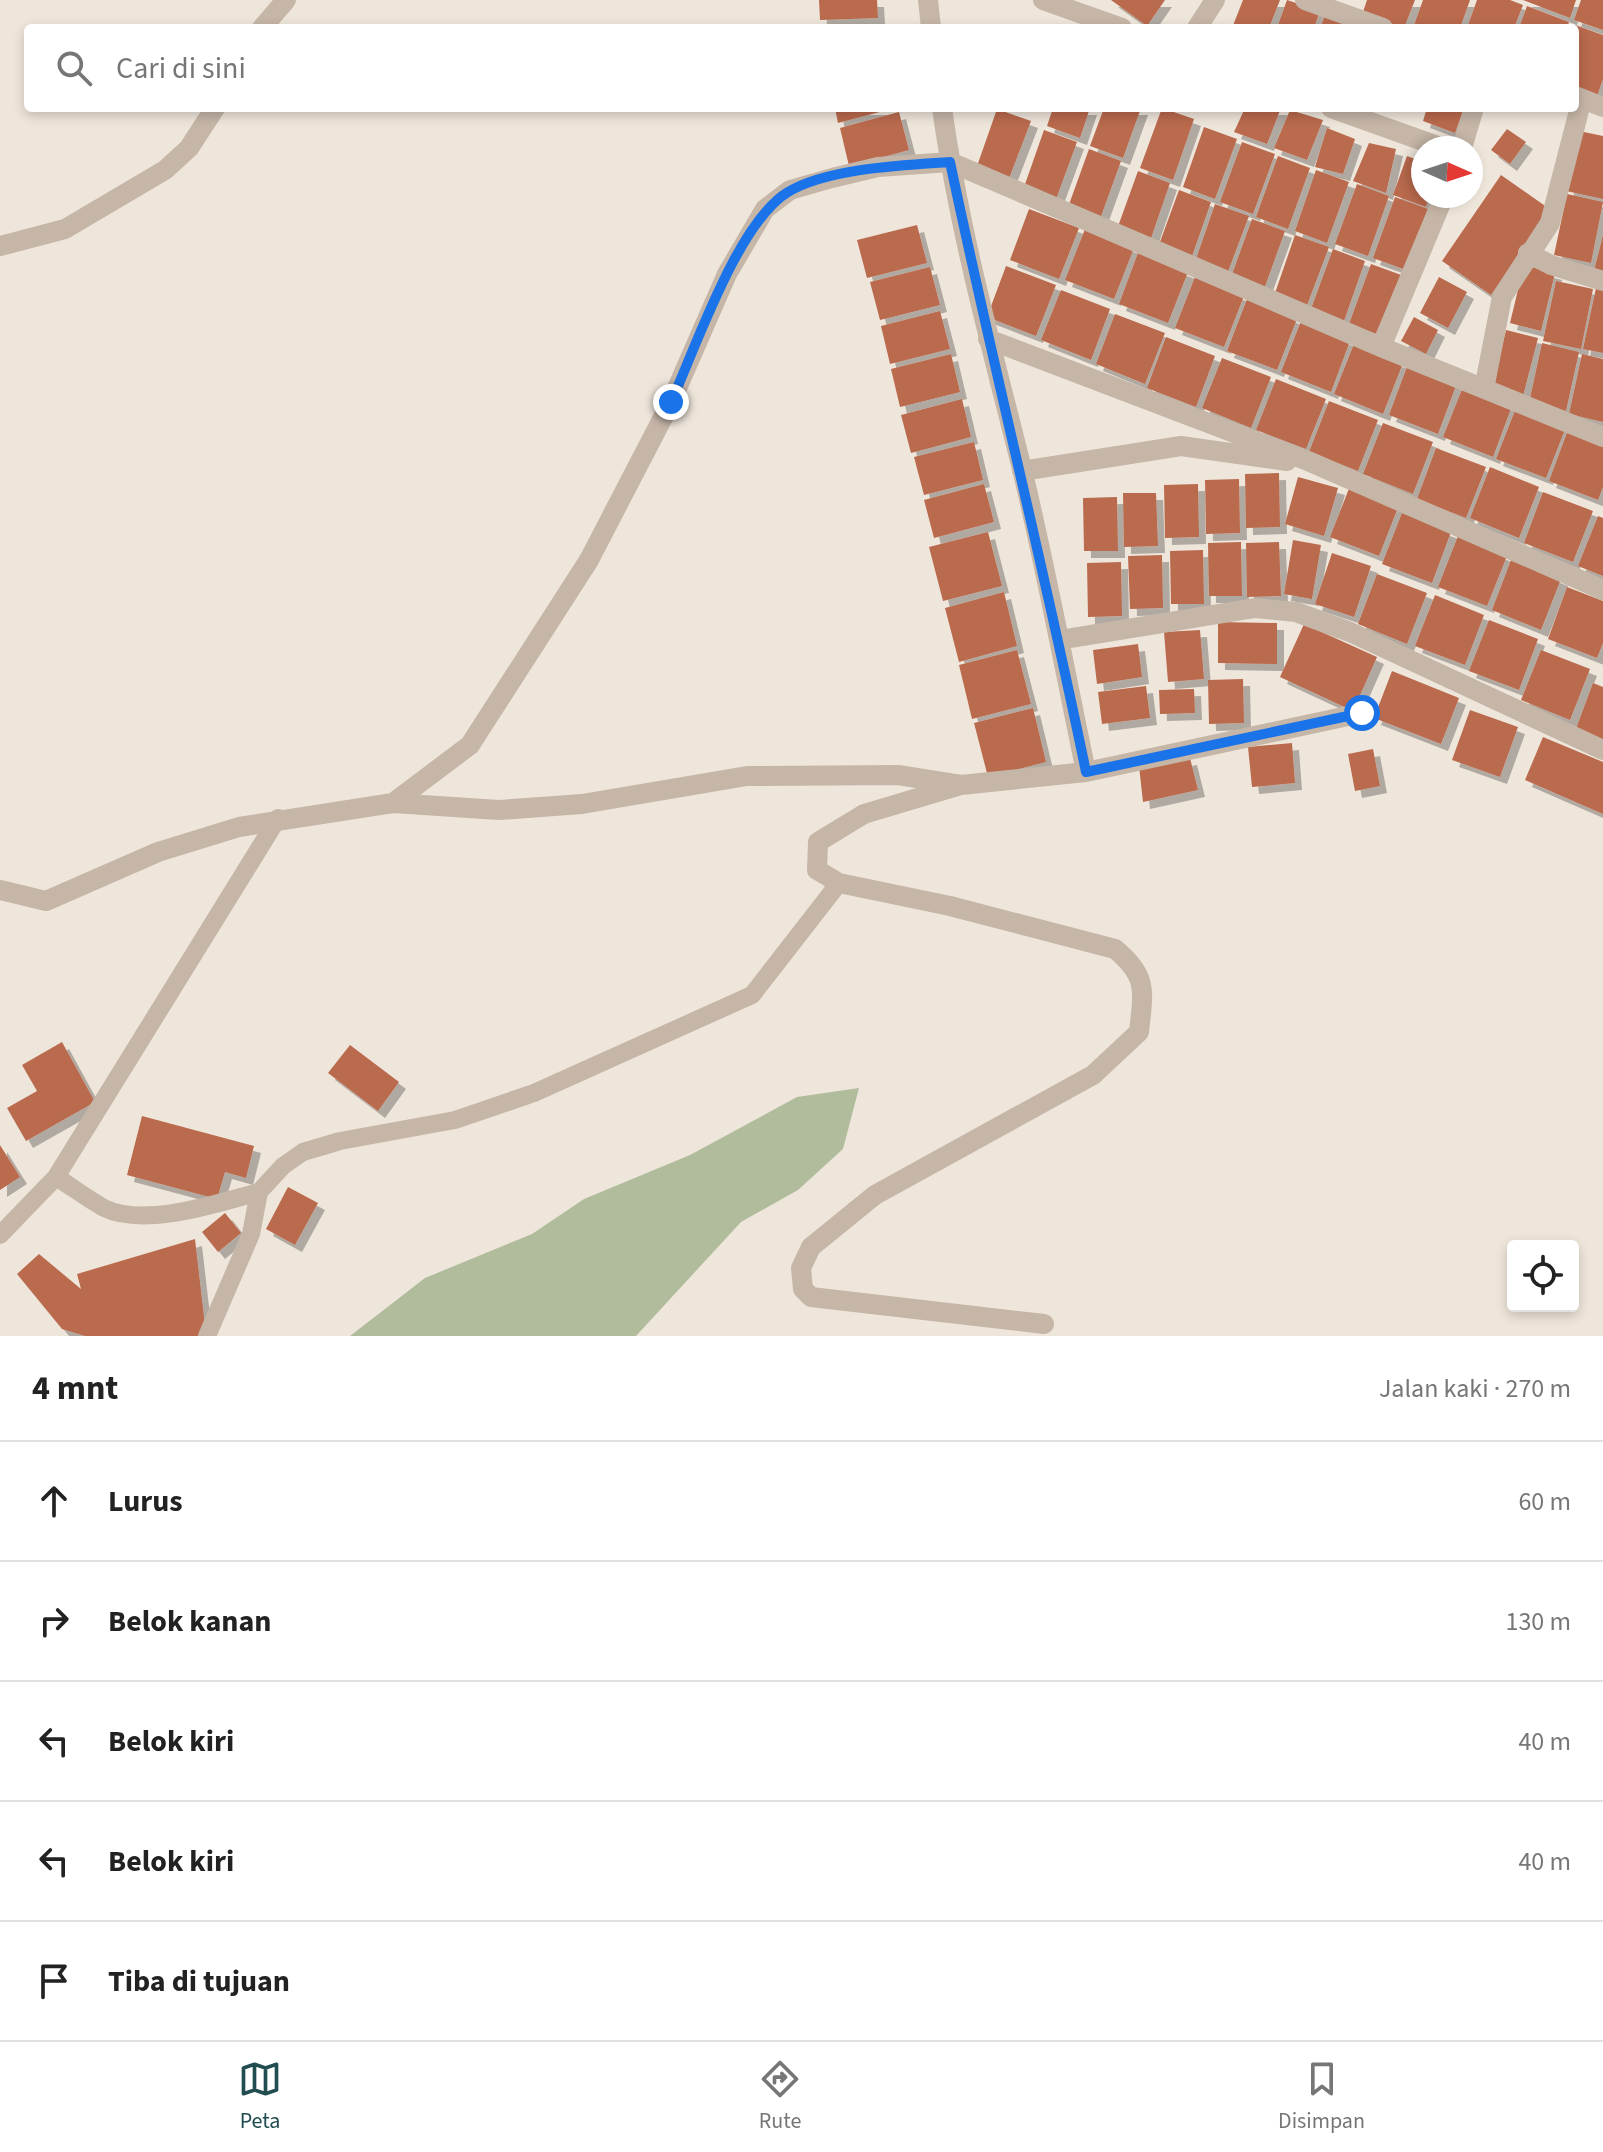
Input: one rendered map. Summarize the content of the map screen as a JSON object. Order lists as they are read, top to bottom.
{
  "north": "right",
  "page": {
    "search": "Cari di sini",
    "heading": ["4 mnt", "Jalan kaki · 270 m"],
    "list": [
      ["Lurus", "60 m"],
      ["Belok kanan", "130 m"],
      ["Belok kiri", "40 m"],
      ["Belok kiri", "40 m"],
      "Tiba di tujuan"
    ],
    "nav": ["Peta", "Rute", "Disimpan"]
  }
}
